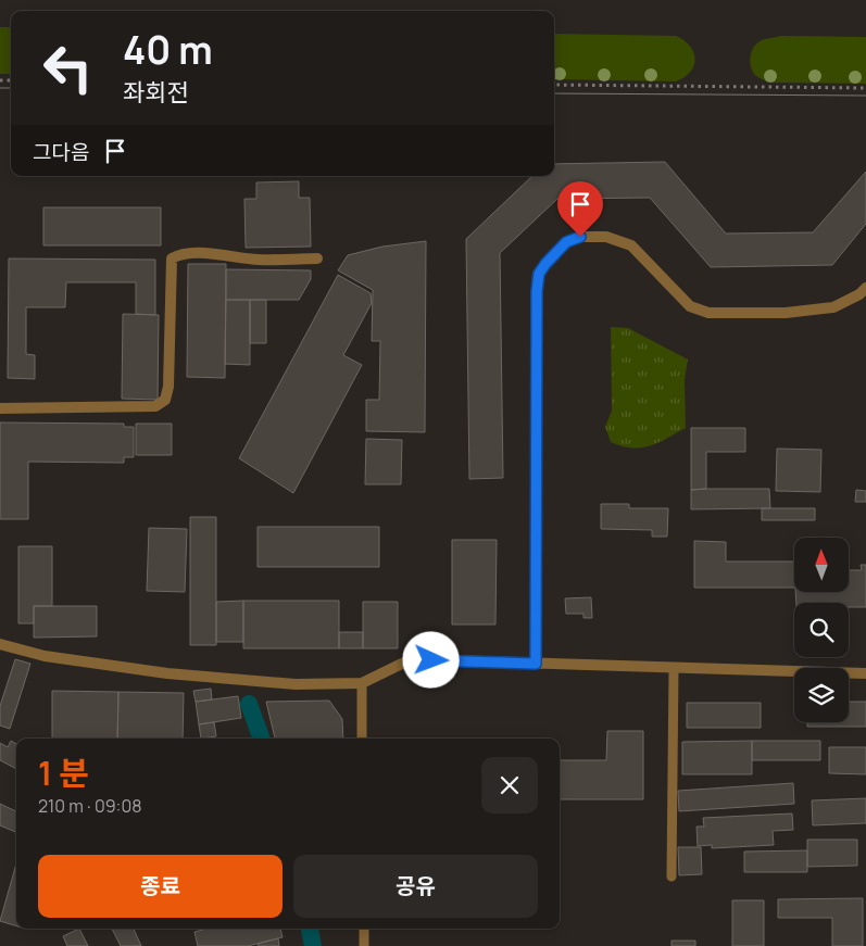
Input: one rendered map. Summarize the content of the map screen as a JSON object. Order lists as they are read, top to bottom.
{
  "north": "top",
  "page": {
    "turn": ["40 m", "좌회전"],
    "then": "그다음",
    "heading": ["1 분", "210 m · 09:08"],
    "buttons": ["종료", "공유"]
  }
}
